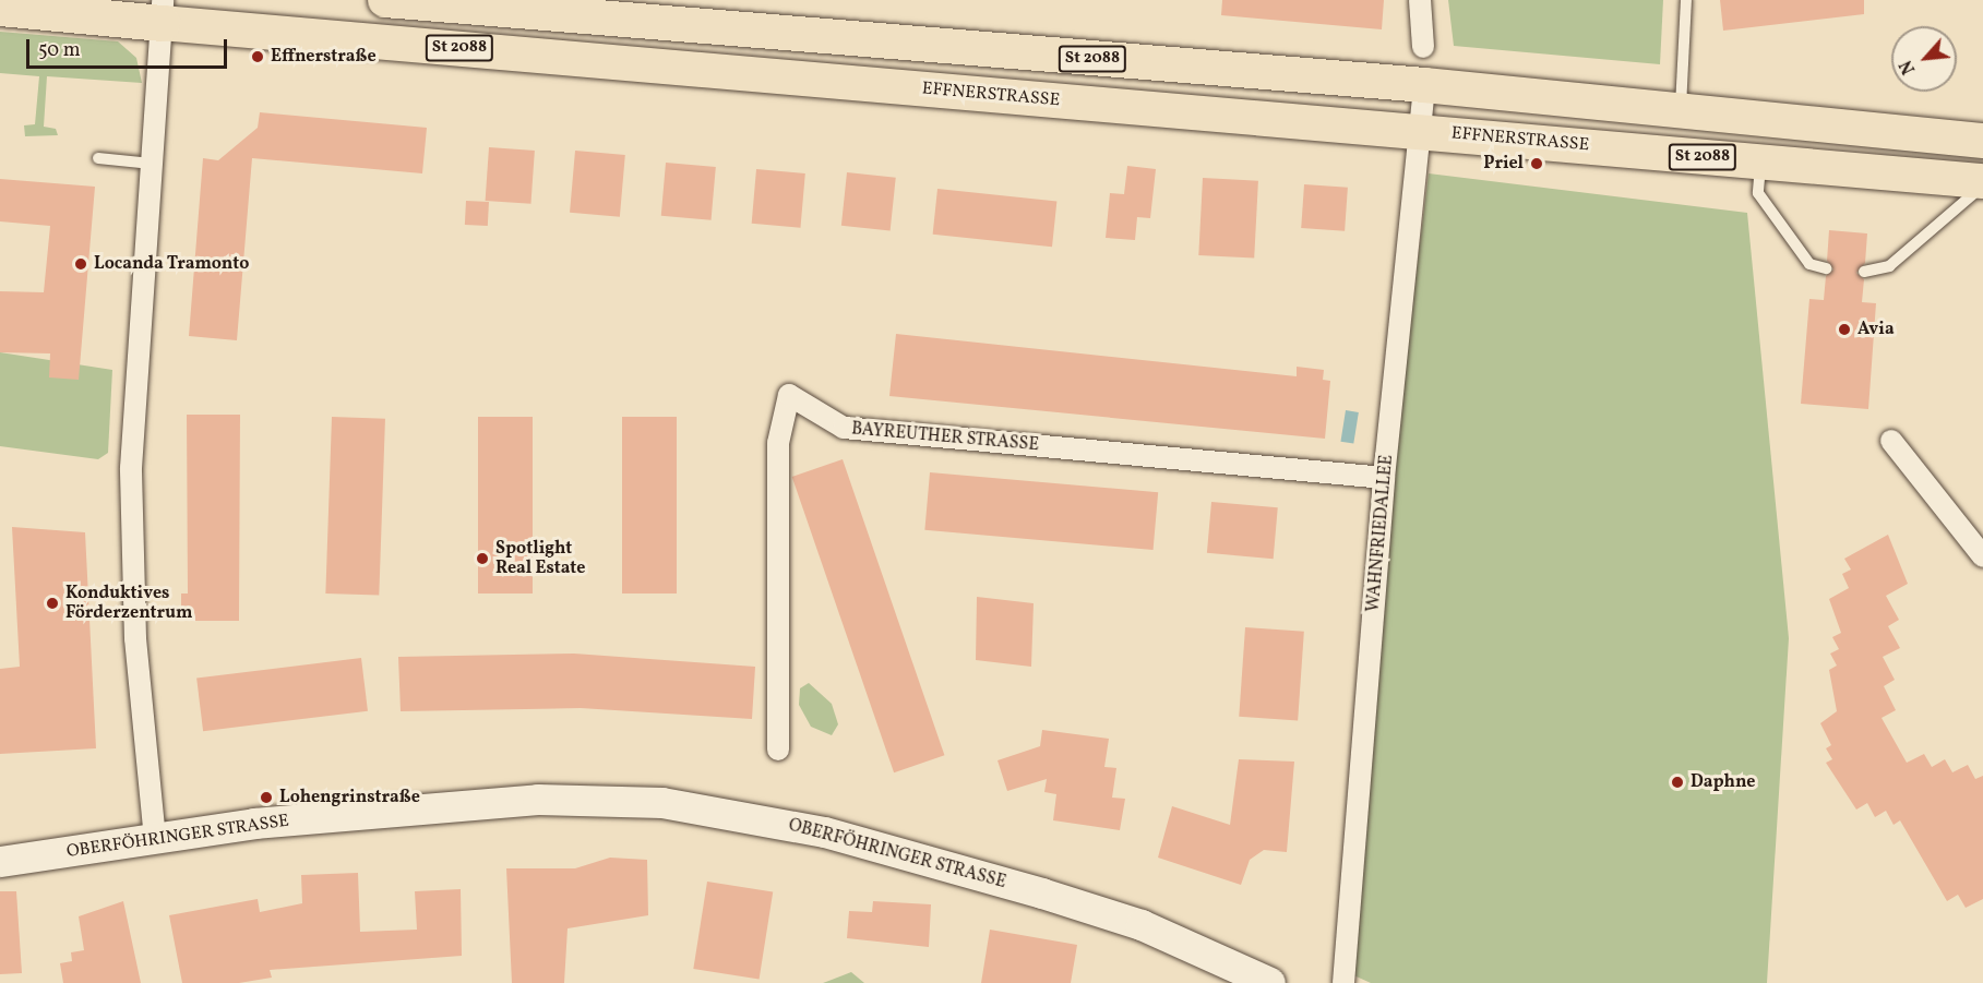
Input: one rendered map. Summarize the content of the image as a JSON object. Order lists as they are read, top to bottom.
{
  "streets": {
    "highway": ["St 2088", "EFFNERSTRASSE"],
    "main road": ["OBERFÖHRINGER STRASSE"],
    "street": ["BAYREUTHER STRASSE", "WAHNFRIEDALLEE"]
  },
  "crossings": [
    ["St 2088", "WAHNFRIEDALLEE"],
    ["EFFNERSTRASSE", "WAHNFRIEDALLEE"],
    ["BAYREUTHER STRASSE", "WAHNFRIEDALLEE"]
  ],
  "places": [
    "Effnerstraße",
    "Priel",
    "Locanda Tramonto",
    "Avia",
    "Spotlight Real Estate",
    "Konduktives Förderzentrum",
    "Daphne",
    "Lohengrinstraße"
  ],
  "scale_bar": "50 m",
  "north": "bottom left"
}
